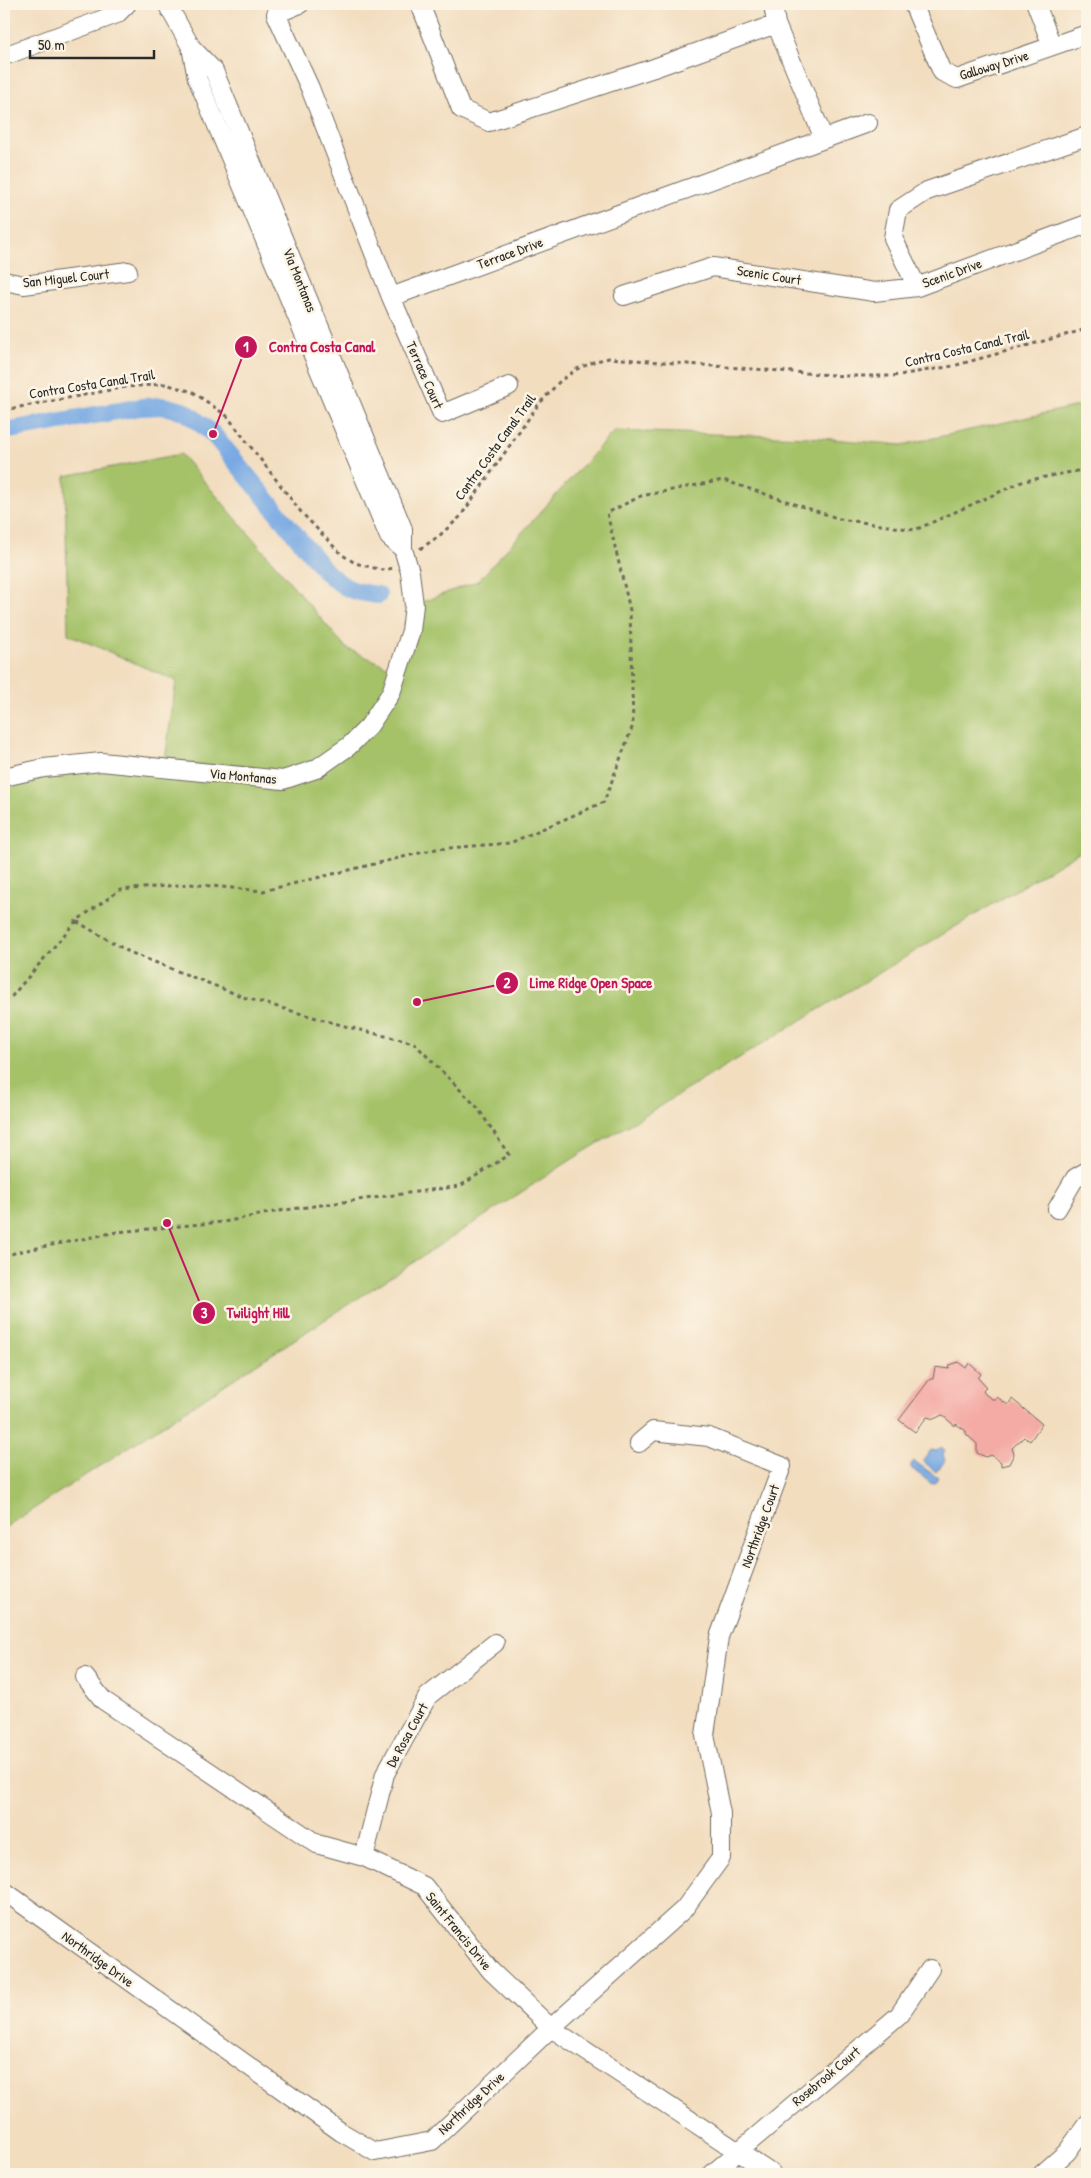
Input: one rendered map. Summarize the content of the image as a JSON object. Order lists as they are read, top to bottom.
{
  "streets": {
    "street": [
      "Galloway Drive",
      "Terrace Drive",
      "Scenic Drive",
      "Scenic Court",
      "San Miguel Court",
      "Via Montanas",
      "Terrace Court",
      "Northridge Court",
      "De Rosa Court",
      "Saint Francis Drive",
      "Northridge Drive",
      "Rosebrook Court"
    ],
    "path": ["Contra Costa Canal Trail"]
  },
  "crossings": [
    ["Terrace Drive", "Terrace Court"],
    ["Scenic Drive", "Scenic Court"],
    ["Via Montanas", "Contra Costa Canal Trail"],
    ["Northridge Court", "Northridge Drive"],
    ["De Rosa Court", "Saint Francis Drive"],
    ["Saint Francis Drive", "Northridge Drive"],
    ["Saint Francis Drive", "Rosebrook Court"]
  ],
  "places": ["Contra Costa Canal", "Lime Ridge Open Space", "Twilight Hill"],
  "scale_bar": "50 m"
}
